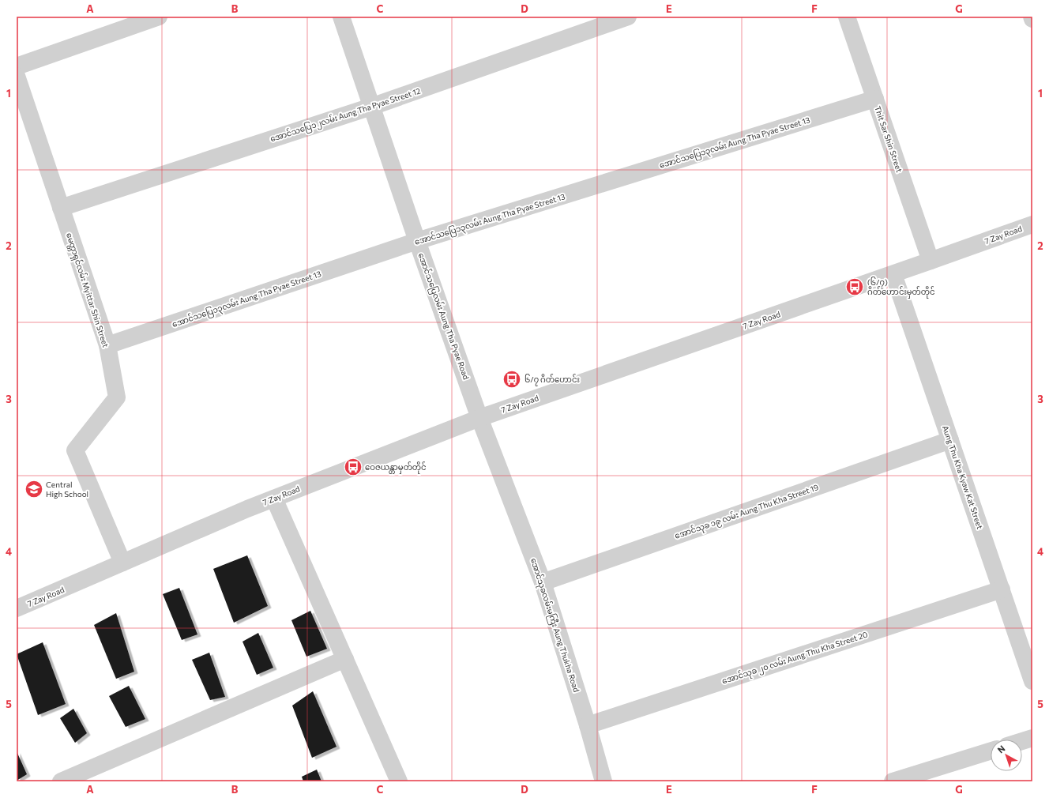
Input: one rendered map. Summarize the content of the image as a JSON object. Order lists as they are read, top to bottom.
{
  "streets": {
    "street": [
      "အောင်သပြေ၁၂လမ်း Aung Tha Pyae Street 12",
      "Thit Sar Shin Street",
      "အောင်သပြေ၁၃လမ်း Aung Tha Pyae Street 13",
      "7 Zay Road",
      "မေတ္တာရှင်လမ်း Myittar Shin Street",
      "အောင်သပြေလမ်း Aung Tha Pyae Road",
      "Aung Thu Kha Kyaw Kat Street",
      "အောင်သုခ ၁၉ လမ်း Aung Thu Kha Street 19",
      "အောင်သုခလမ်းမကြီး Aung Thukha Road",
      "အောင်သုခ ၂၀ လမ်း Aung Thu Kha Street 20"
    ]
  },
  "crossings": [
    ["အောင်သပြေ၁၂လမ်း Aung Tha Pyae Street 12", "မေတ္တာရှင်လမ်း Myittar Shin Street"],
    ["အောင်သပြေ၁၂လမ်း Aung Tha Pyae Street 12", "အောင်သပြေလမ်း Aung Tha Pyae Road"],
    ["Thit Sar Shin Street", "အောင်သပြေ၁၃လမ်း Aung Tha Pyae Street 13"],
    ["Thit Sar Shin Street", "7 Zay Road"],
    ["အောင်သပြေ၁၃လမ်း Aung Tha Pyae Street 13", "မေတ္တာရှင်လမ်း Myittar Shin Street"],
    ["အောင်သပြေ၁၃လမ်း Aung Tha Pyae Street 13", "အောင်သပြေလမ်း Aung Tha Pyae Road"],
    ["7 Zay Road", "မေတ္တာရှင်လမ်း Myittar Shin Street"],
    ["7 Zay Road", "အောင်သပြေလမ်း Aung Tha Pyae Road"],
    ["7 Zay Road", "Aung Thu Kha Kyaw Kat Street"],
    ["7 Zay Road", "အောင်သုခလမ်းမကြီး Aung Thukha Road"],
    ["အောင်သပြေလမ်း Aung Tha Pyae Road", "အောင်သုခလမ်းမကြီး Aung Thukha Road"],
    ["Aung Thu Kha Kyaw Kat Street", "အောင်သုခ ၁၉ လမ်း Aung Thu Kha Street 19"],
    ["Aung Thu Kha Kyaw Kat Street", "အောင်သုခ ၂၀ လမ်း Aung Thu Kha Street 20"],
    ["အောင်သုခ ၁၉ လမ်း Aung Thu Kha Street 19", "အောင်သုခလမ်းမကြီး Aung Thukha Road"],
    ["အောင်သုခလမ်းမကြီး Aung Thukha Road", "အောင်သုခ ၂၀ လမ်း Aung Thu Kha Street 20"]
  ],
  "places": {
    "bus stop": ["(၆/၇) ဂိတ်ဟောင်းမှတ်တိုင်", "၆/၇ ဂိတ်ဟောင်း", "ဝေဇယန္တာမှတ်တိုင်"],
    "school or university": ["Central High School"]
  },
  "north": "top left",
  "grid": {
    "columns": [
      "A",
      "B",
      "C",
      "D",
      "E",
      "F",
      "G"
    ],
    "rows": [
      "1",
      "2",
      "3",
      "4",
      "5"
    ]
  }
}
